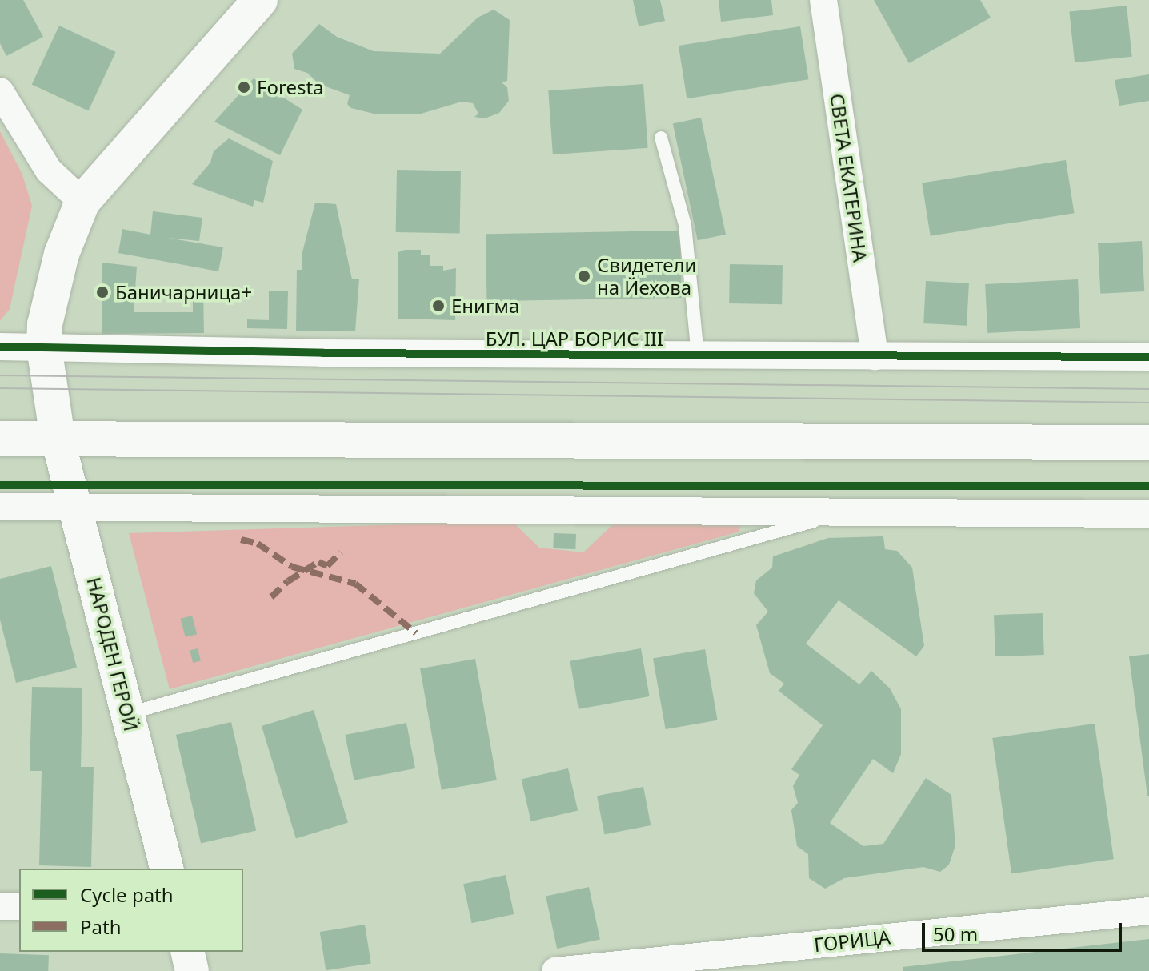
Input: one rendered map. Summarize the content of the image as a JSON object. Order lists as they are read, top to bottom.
{
  "streets": {
    "street": [
      "СВЕТА ЕКАТЕРИНА",
      "БУЛ. ЦАР БОРИС III",
      "НАРОДЕН ГЕРОЙ",
      "ГОРИЦА"
    ]
  },
  "crossings": [
    ["СВЕТА ЕКАТЕРИНА", "БУЛ. ЦАР БОРИС III"]
  ],
  "places": [
    "Foresta",
    "Свидетели на Йехова",
    "Баничарница+",
    "Енигма"
  ],
  "legend": ["Cycle path", "Path"],
  "scale_bar": "50 m"
}
